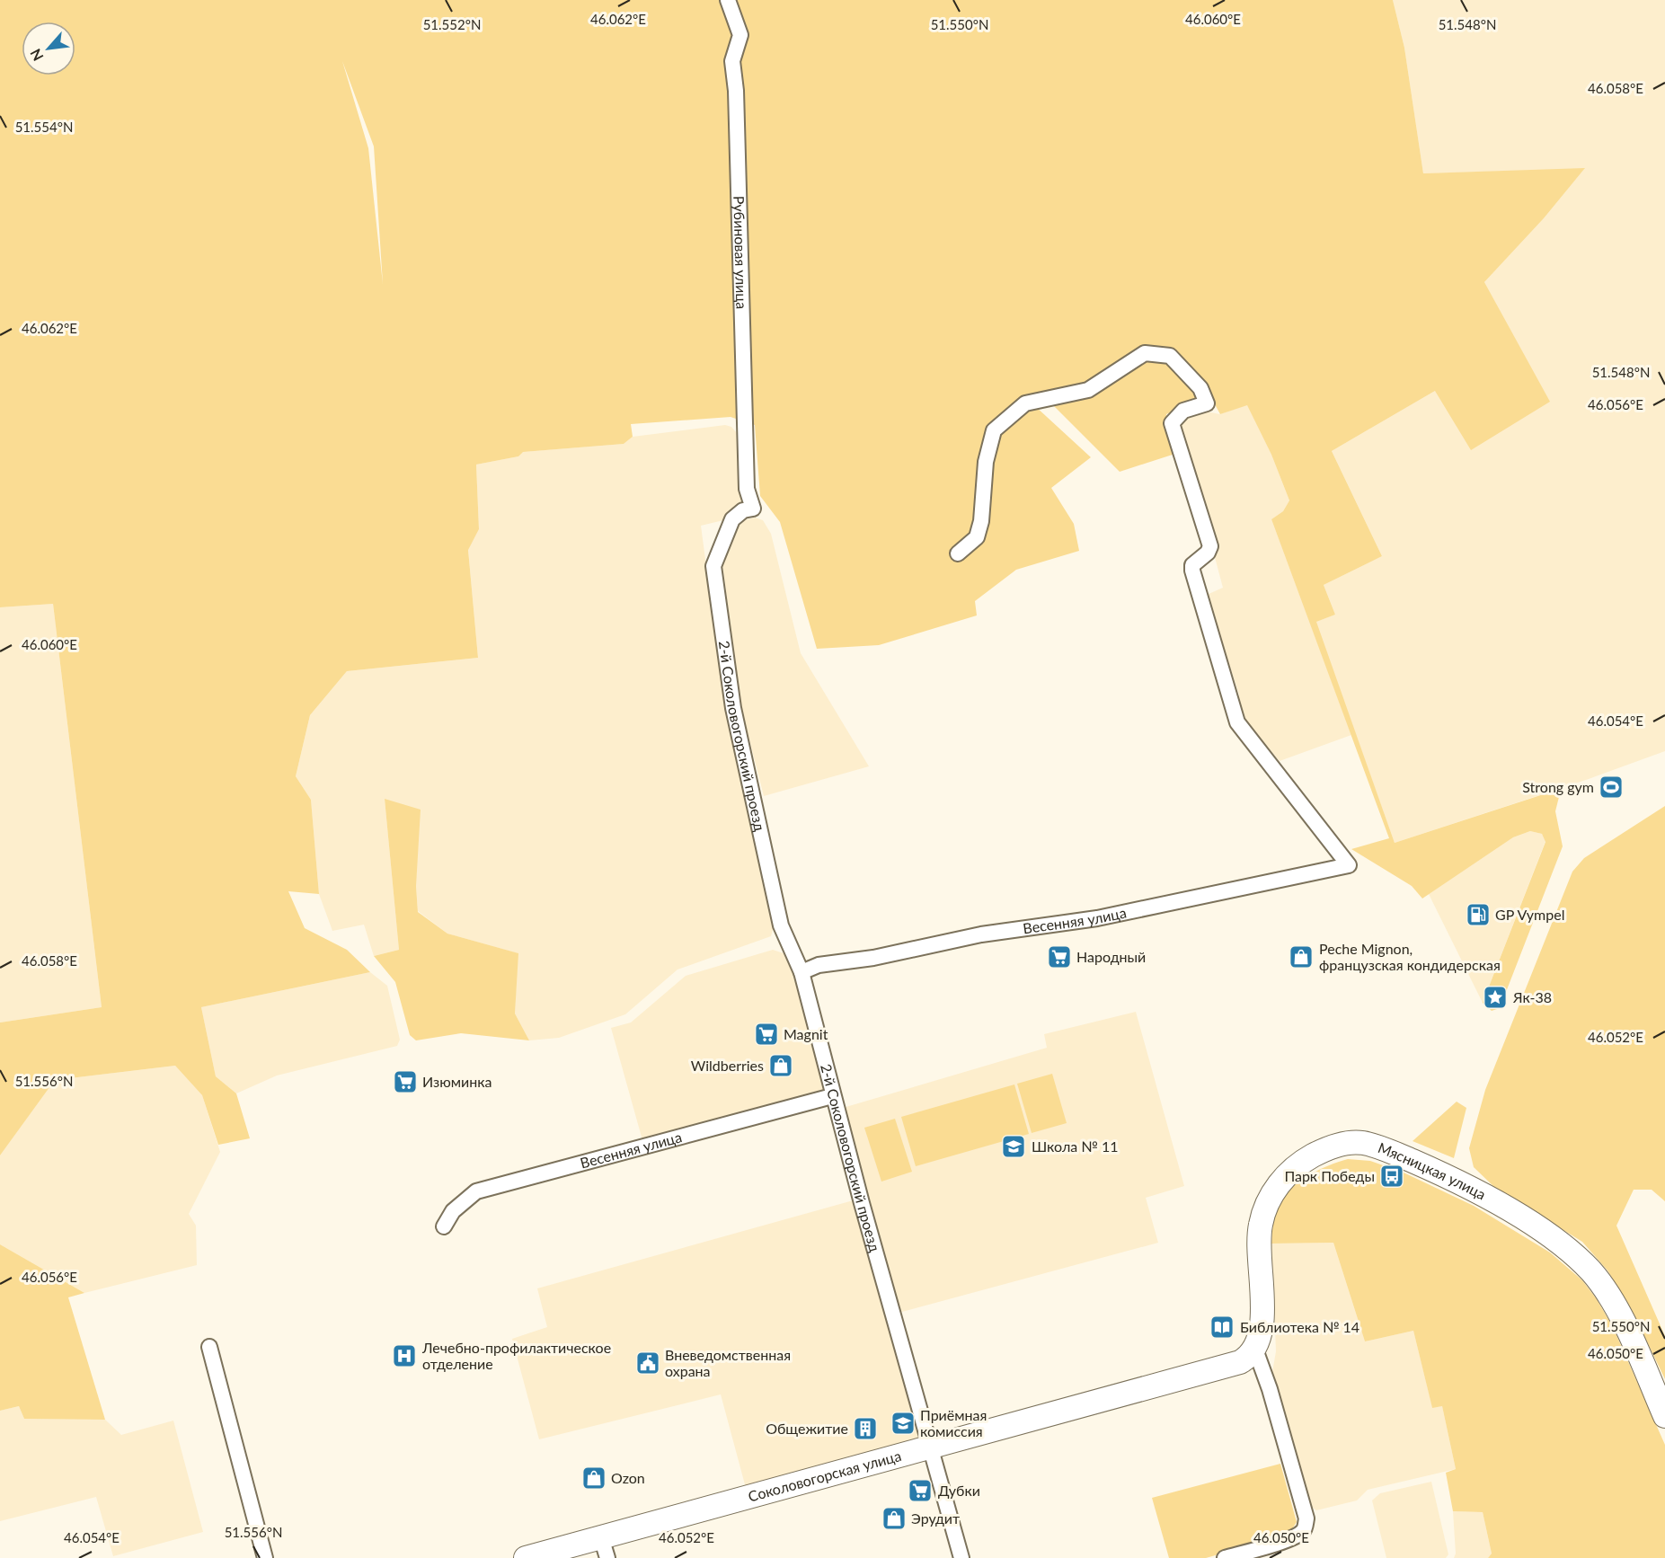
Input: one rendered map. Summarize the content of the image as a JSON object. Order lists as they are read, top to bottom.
{
  "streets": {
    "main road": ["Мясницкая улица", "Соколовогорская улица"],
    "street": ["Рубиновая улица", "2-й Соколовогорский проезд", "Весенняя улица"]
  },
  "crossings": [
    ["Рубиновая улица", "2-й Соколовогорский проезд"],
    ["2-й Соколовогорский проезд", "Весенняя улица"],
    ["2-й Соколовогорский проезд", "Соколовогорская улица"],
    ["Мясницкая улица", "Соколовогорская улица"]
  ],
  "places": {
    "sports": ["Strong gym"],
    "fuel station": ["GP Vympel"],
    "supermarket": [
      "Народный",
      "Magnit",
      "Изюминка",
      "Дубки"
    ],
    "shop": [
      "Peche Mignon, французская кондидерская",
      "Wildberries",
      "Ozon",
      "Эрудит"
    ],
    "place": ["Як-38"],
    "school or university": ["Школа № 11", "Приёмная комиссия"],
    "bus stop": ["Парк Победы"],
    "library": ["Библиотека № 14"],
    "hospital": ["Лечебно-профилактическое отделение"],
    "public building": ["Вневедомственная охрана"],
    "building": ["Общежитие"]
  },
  "north": "bottom left",
  "coordinates": [
    "46.062°E",
    "46.060°E",
    "51.552°N",
    "51.548°N",
    "51.550°N",
    "46.058°E",
    "51.554°N",
    "46.056°E",
    "46.054°E",
    "46.052°E",
    "51.556°N",
    "46.050°E"
  ]
}
